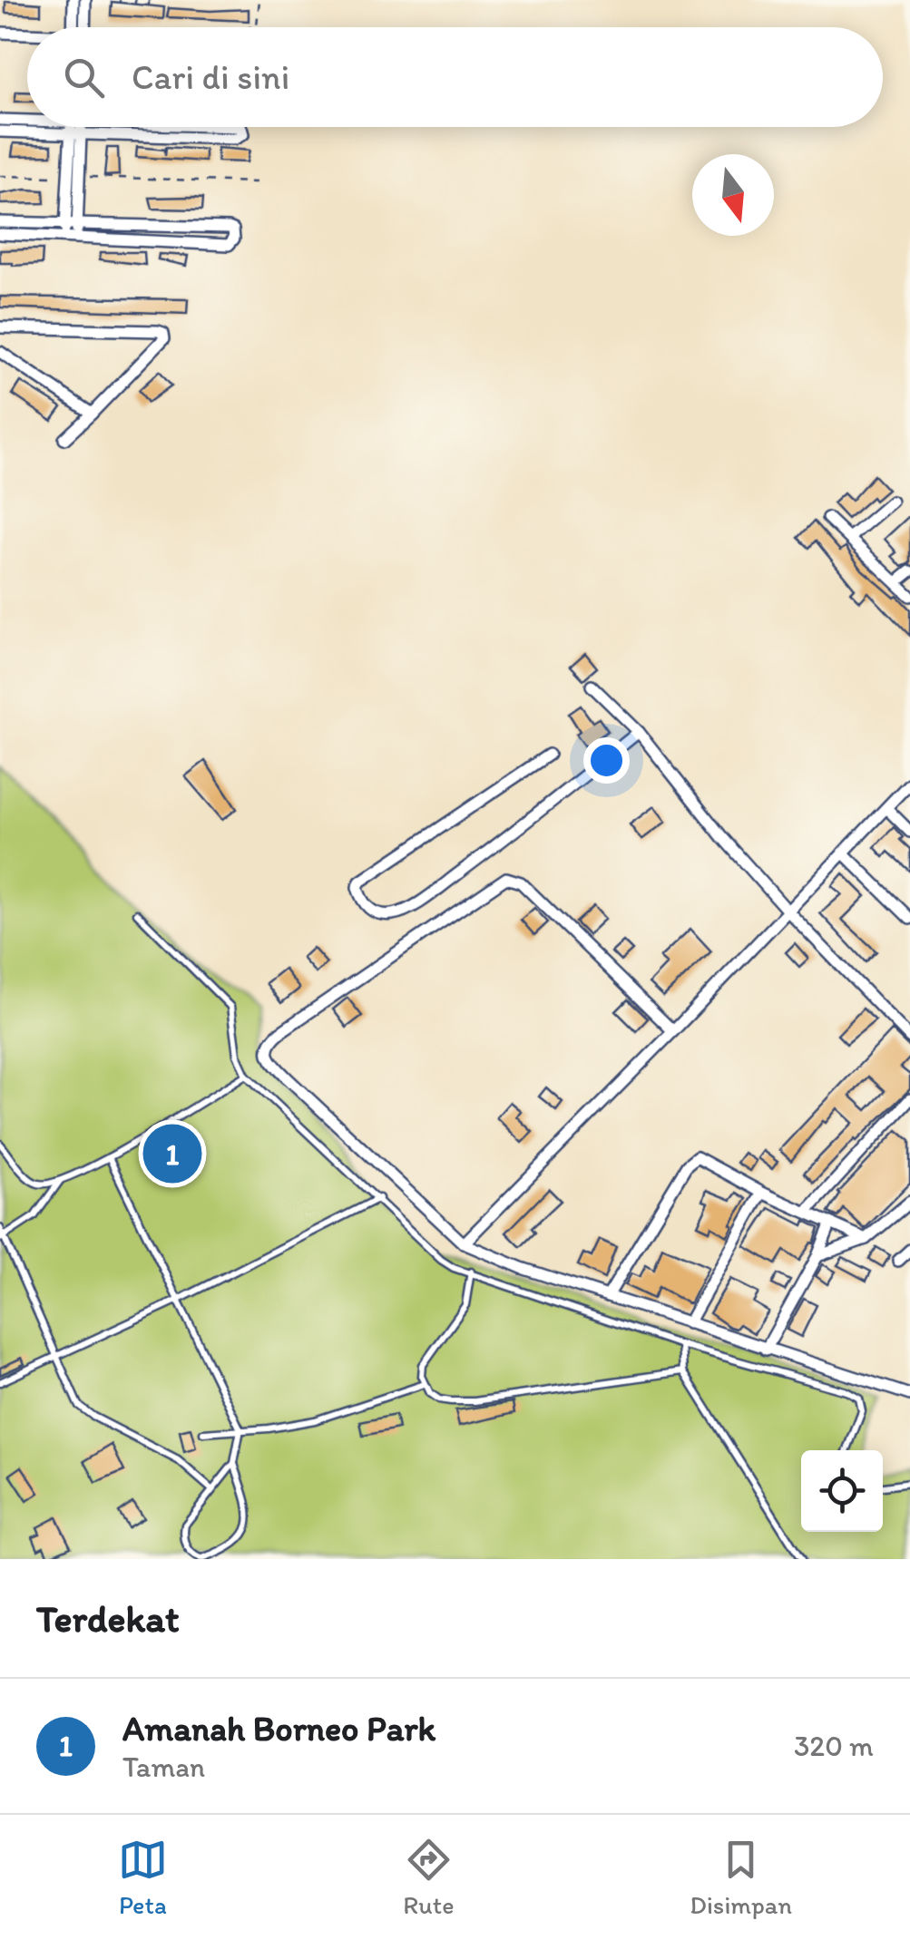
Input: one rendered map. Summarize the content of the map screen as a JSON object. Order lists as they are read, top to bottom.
{
  "north": "bottom",
  "page": {
    "search": "Cari di sini",
    "pins": "1",
    "heading": "Terdekat",
    "list": [
      {
        "mark": "1",
        "name": "Amanah Borneo Park",
        "note": "Taman",
        "value": "320 m"
      }
    ],
    "nav": ["Peta", "Rute", "Disimpan"]
  }
}
